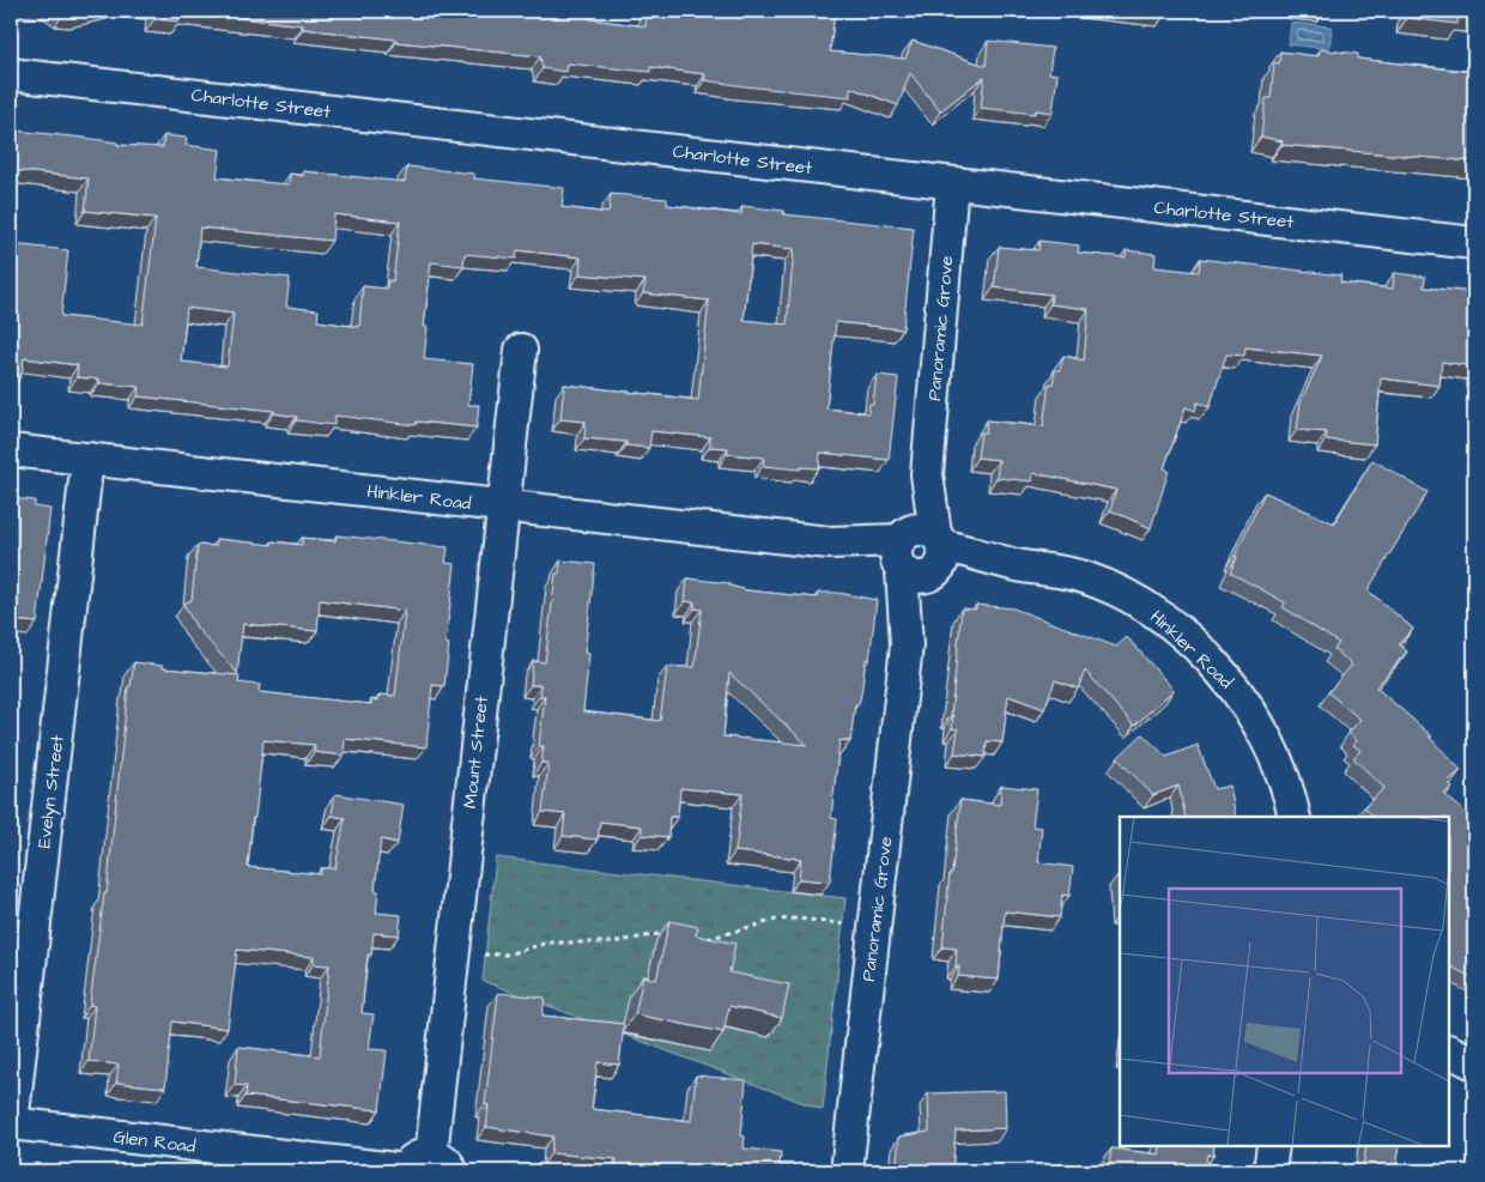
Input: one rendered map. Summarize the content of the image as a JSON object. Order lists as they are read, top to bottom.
{
  "streets": {
    "street": [
      "Charlotte Street",
      "Panoramic Grove",
      "Hinkler Road",
      "Mount Street",
      "Evelyn Street",
      "Glen Road"
    ]
  },
  "crossings": [
    ["Charlotte Street", "Panoramic Grove"],
    ["Panoramic Grove", "Hinkler Road"],
    ["Hinkler Road", "Mount Street"],
    ["Hinkler Road", "Evelyn Street"],
    ["Mount Street", "Glen Road"],
    ["Evelyn Street", "Glen Road"]
  ]
}
